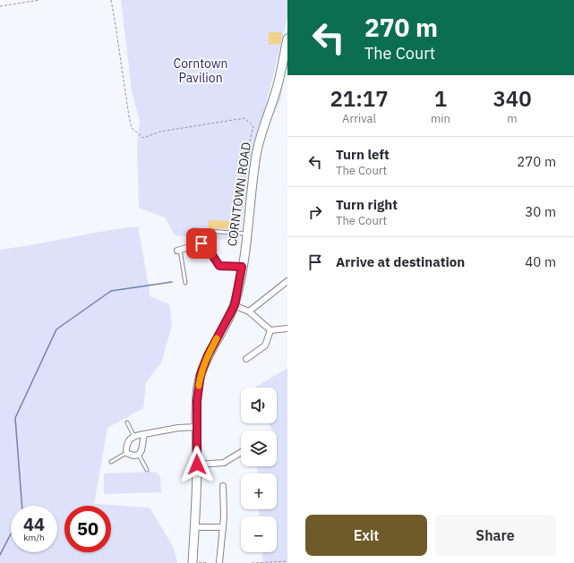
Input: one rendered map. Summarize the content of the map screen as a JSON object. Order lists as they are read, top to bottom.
{
  "streets": {
    "main road": ["CORNTOWN ROAD"]
  },
  "parks": ["Corntown Pavilion"],
  "page": {
    "turn": ["270 m", "The Court"],
    "eta": [
      "21:17",
      "Arrival",
      "1",
      "min",
      "340",
      "m"
    ],
    "list": [
      {
        "name": "Turn left",
        "note": "The Court",
        "value": "270 m"
      },
      {
        "name": "Turn right",
        "note": "The Court",
        "value": "30 m"
      },
      {
        "name": "Arrive at destination",
        "value": "40 m"
      }
    ],
    "map_buttons": ["+", "−"],
    "speed": "44 km/h",
    "limit": "50",
    "buttons": ["Exit", "Share"]
  }
}
